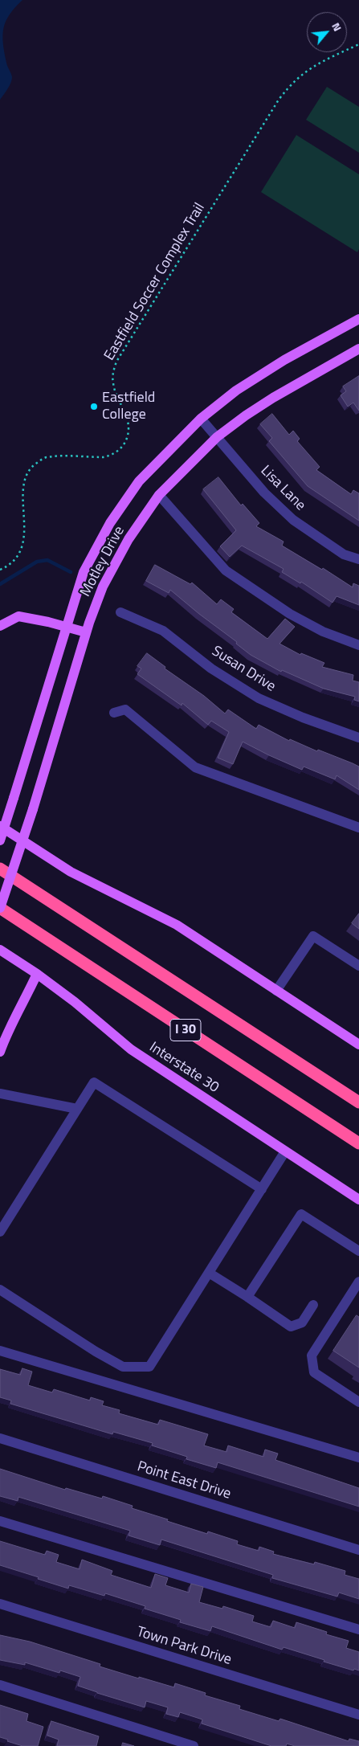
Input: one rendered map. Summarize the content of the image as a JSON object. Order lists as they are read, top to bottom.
{
  "streets": {
    "highway": ["I 30"],
    "main road": ["Motley Drive", "Interstate 30"],
    "street": [
      "Lisa Lane",
      "Susan Drive",
      "Point East Drive",
      "Town Park Drive"
    ],
    "path": ["Eastfield Soccer Complex Trail"]
  },
  "crossings": [
    ["Lisa Lane", "Motley Drive"],
    ["Motley Drive", "I 30"]
  ],
  "places": ["Eastfield College"],
  "north": "top right"
}
